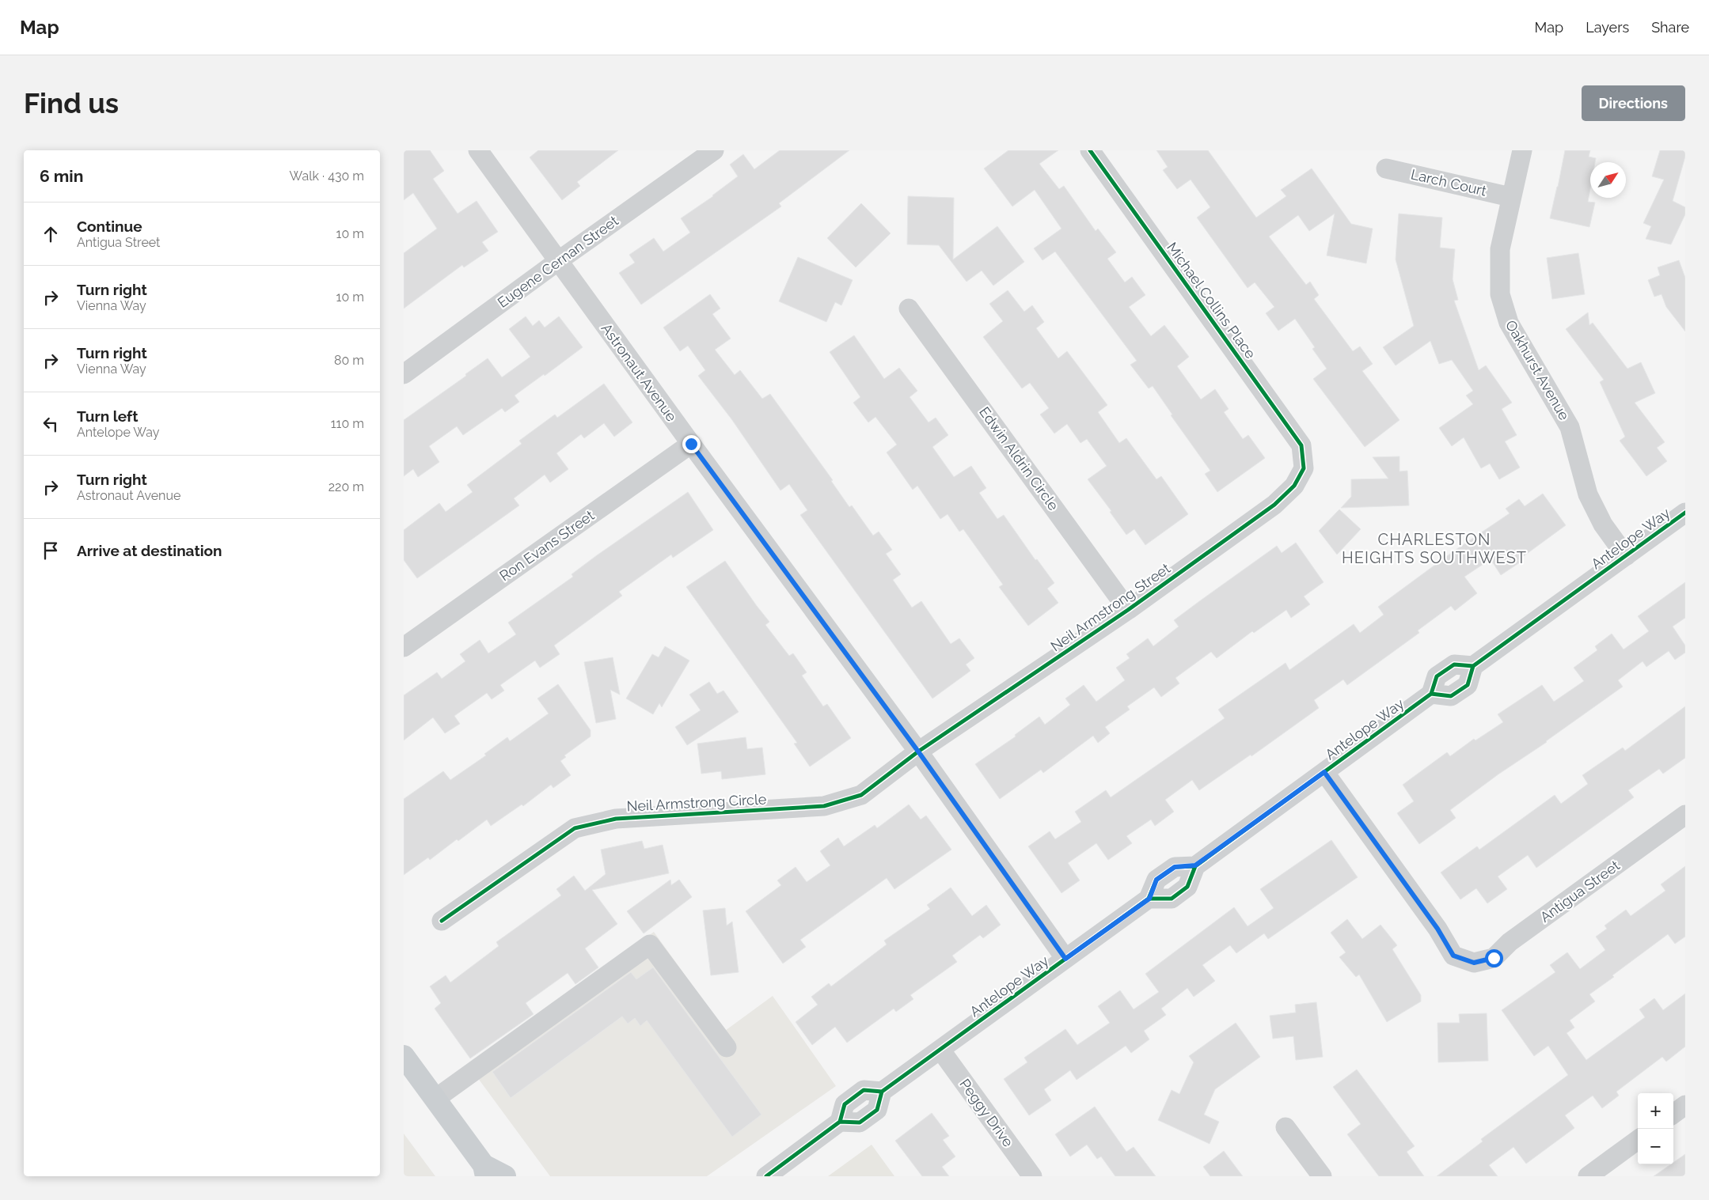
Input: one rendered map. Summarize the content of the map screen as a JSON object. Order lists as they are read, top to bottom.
{
  "streets": {
    "street": [
      "Larch Court",
      "Eugene Cernan Street",
      "Michael Collins Place",
      "Oakhurst Avenue",
      "Astronaut Avenue",
      "Edwin Aldrin Circle",
      "Antelope Way",
      "Ron Evans Street",
      "Neil Armstrong Street",
      "Neil Armstrong Circle",
      "Antigua Street",
      "Peggy Drive"
    ]
  },
  "crossings": [
    ["Larch Court", "Oakhurst Avenue"],
    ["Eugene Cernan Street", "Astronaut Avenue"],
    ["Michael Collins Place", "Neil Armstrong Street"],
    ["Oakhurst Avenue", "Antelope Way"],
    ["Astronaut Avenue", "Antelope Way"],
    ["Astronaut Avenue", "Ron Evans Street"],
    ["Astronaut Avenue", "Neil Armstrong Street"],
    ["Astronaut Avenue", "Neil Armstrong Circle"],
    ["Edwin Aldrin Circle", "Neil Armstrong Street"],
    ["Antelope Way", "Antigua Street"],
    ["Antelope Way", "Peggy Drive"],
    ["Neil Armstrong Street", "Neil Armstrong Circle"]
  ],
  "districts": ["CHARLESTON HEIGHTS SOUTHWEST"],
  "north": "top right",
  "page": {
    "header": "Map",
    "nav": ["Map", "Layers", "Share"],
    "buttons": "Directions",
    "title": "Find us",
    "heading": ["6 min", "Walk · 430 m"],
    "list": [
      ["Continue", "Antigua Street", "10 m"],
      ["Turn right", "Vienna Way", "10 m"],
      ["Turn right", "Vienna Way", "80 m"],
      ["Turn left", "Antelope Way", "110 m"],
      ["Turn right", "Astronaut Avenue", "220 m"],
      "Arrive at destination"
    ],
    "map_buttons": ["+", "−"]
  }
}
